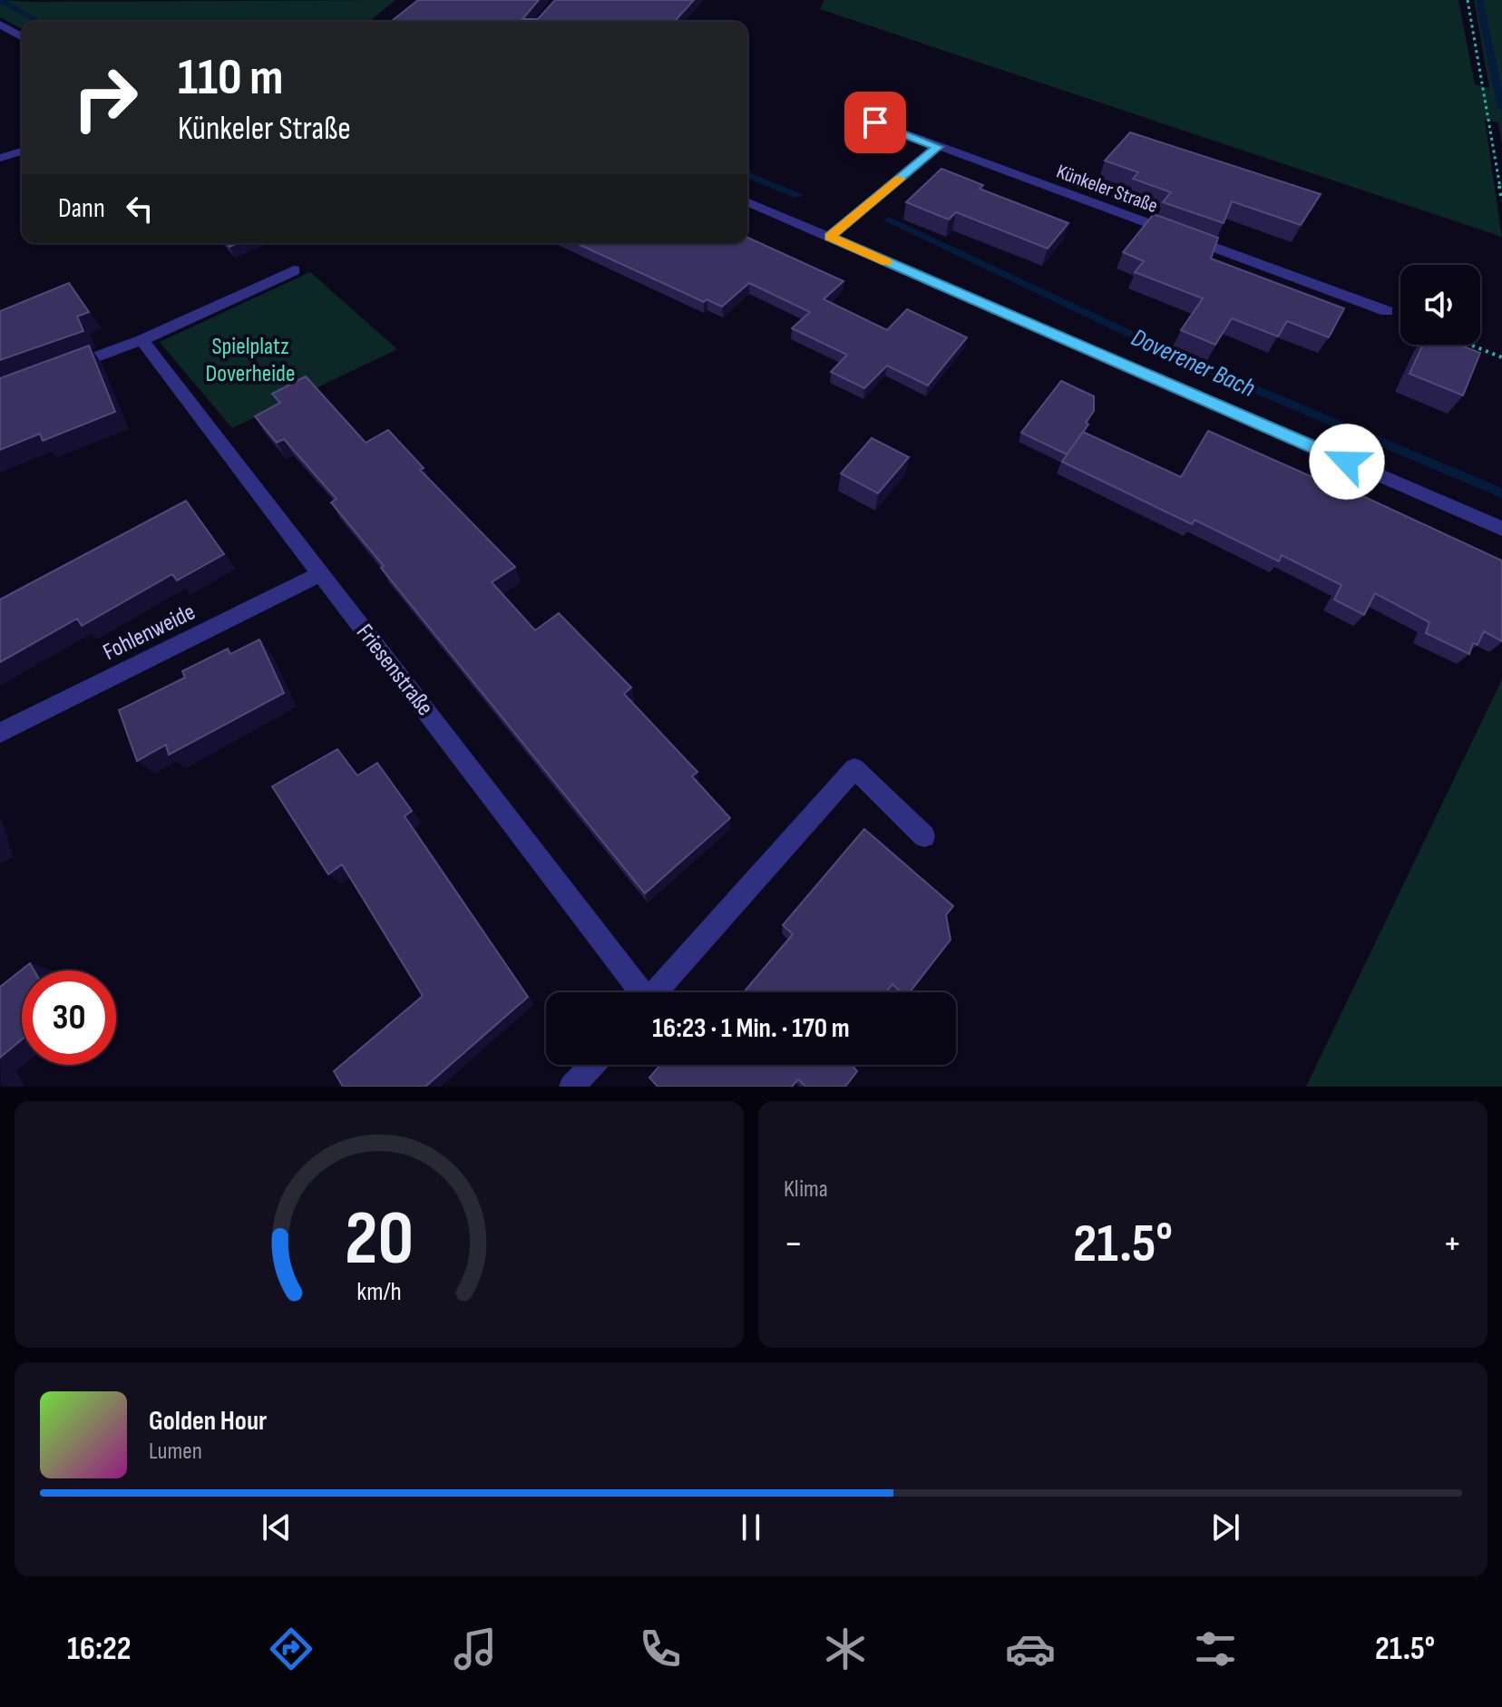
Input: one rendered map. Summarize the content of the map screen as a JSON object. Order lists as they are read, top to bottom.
{
  "streets": {
    "street": ["Künkeler Straße", "Fohlenweide", "Friesenstraße"]
  },
  "crossings": [
    ["Fohlenweide", "Friesenstraße"]
  ],
  "water": ["Doverener Bach"],
  "parks": ["Spielplatz Doverheide"],
  "page": {
    "turn": ["110 m", "Künkeler Straße"],
    "then": "Dann",
    "limit": "30",
    "trip": "16:23 · 1 Min. · 170 m",
    "tile": "Klima",
    "heat": ["−", "21.5°", "+"],
    "song": ["Golden Hour", "Lumen"],
    "tabs": ["16:22", "21.5°"],
    "gauge": ["20", "km/h"]
  }
}
